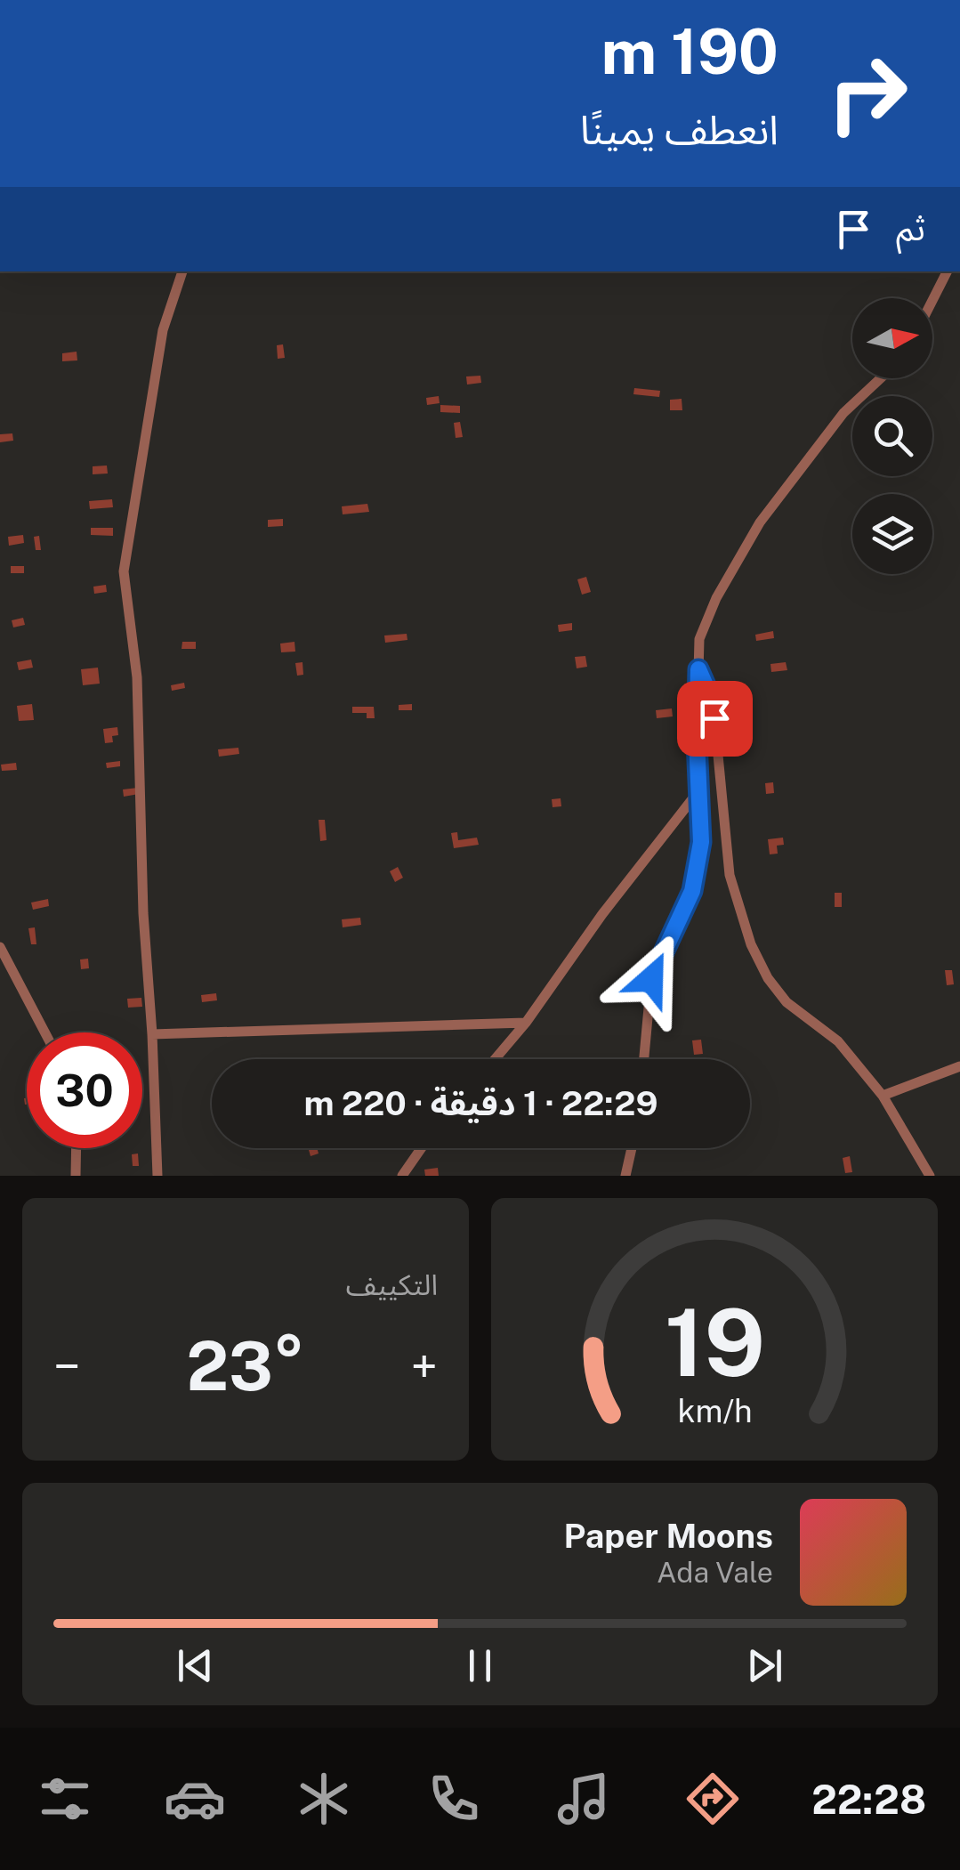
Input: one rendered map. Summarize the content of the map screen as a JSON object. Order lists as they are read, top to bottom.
{
  "north": "right",
  "page": {
    "turn": ["190 m", "انعطف يمينًا"],
    "then": "ثم",
    "limit": "30",
    "trip": "22:29 · 1 دقيقة · 220 m",
    "tile": "التكييف",
    "heat": ["−", "23°", "+"],
    "song": ["Paper Moons", "Ada Vale"],
    "tabs": "22:28",
    "gauge": ["19", "km/h"]
  }
}
